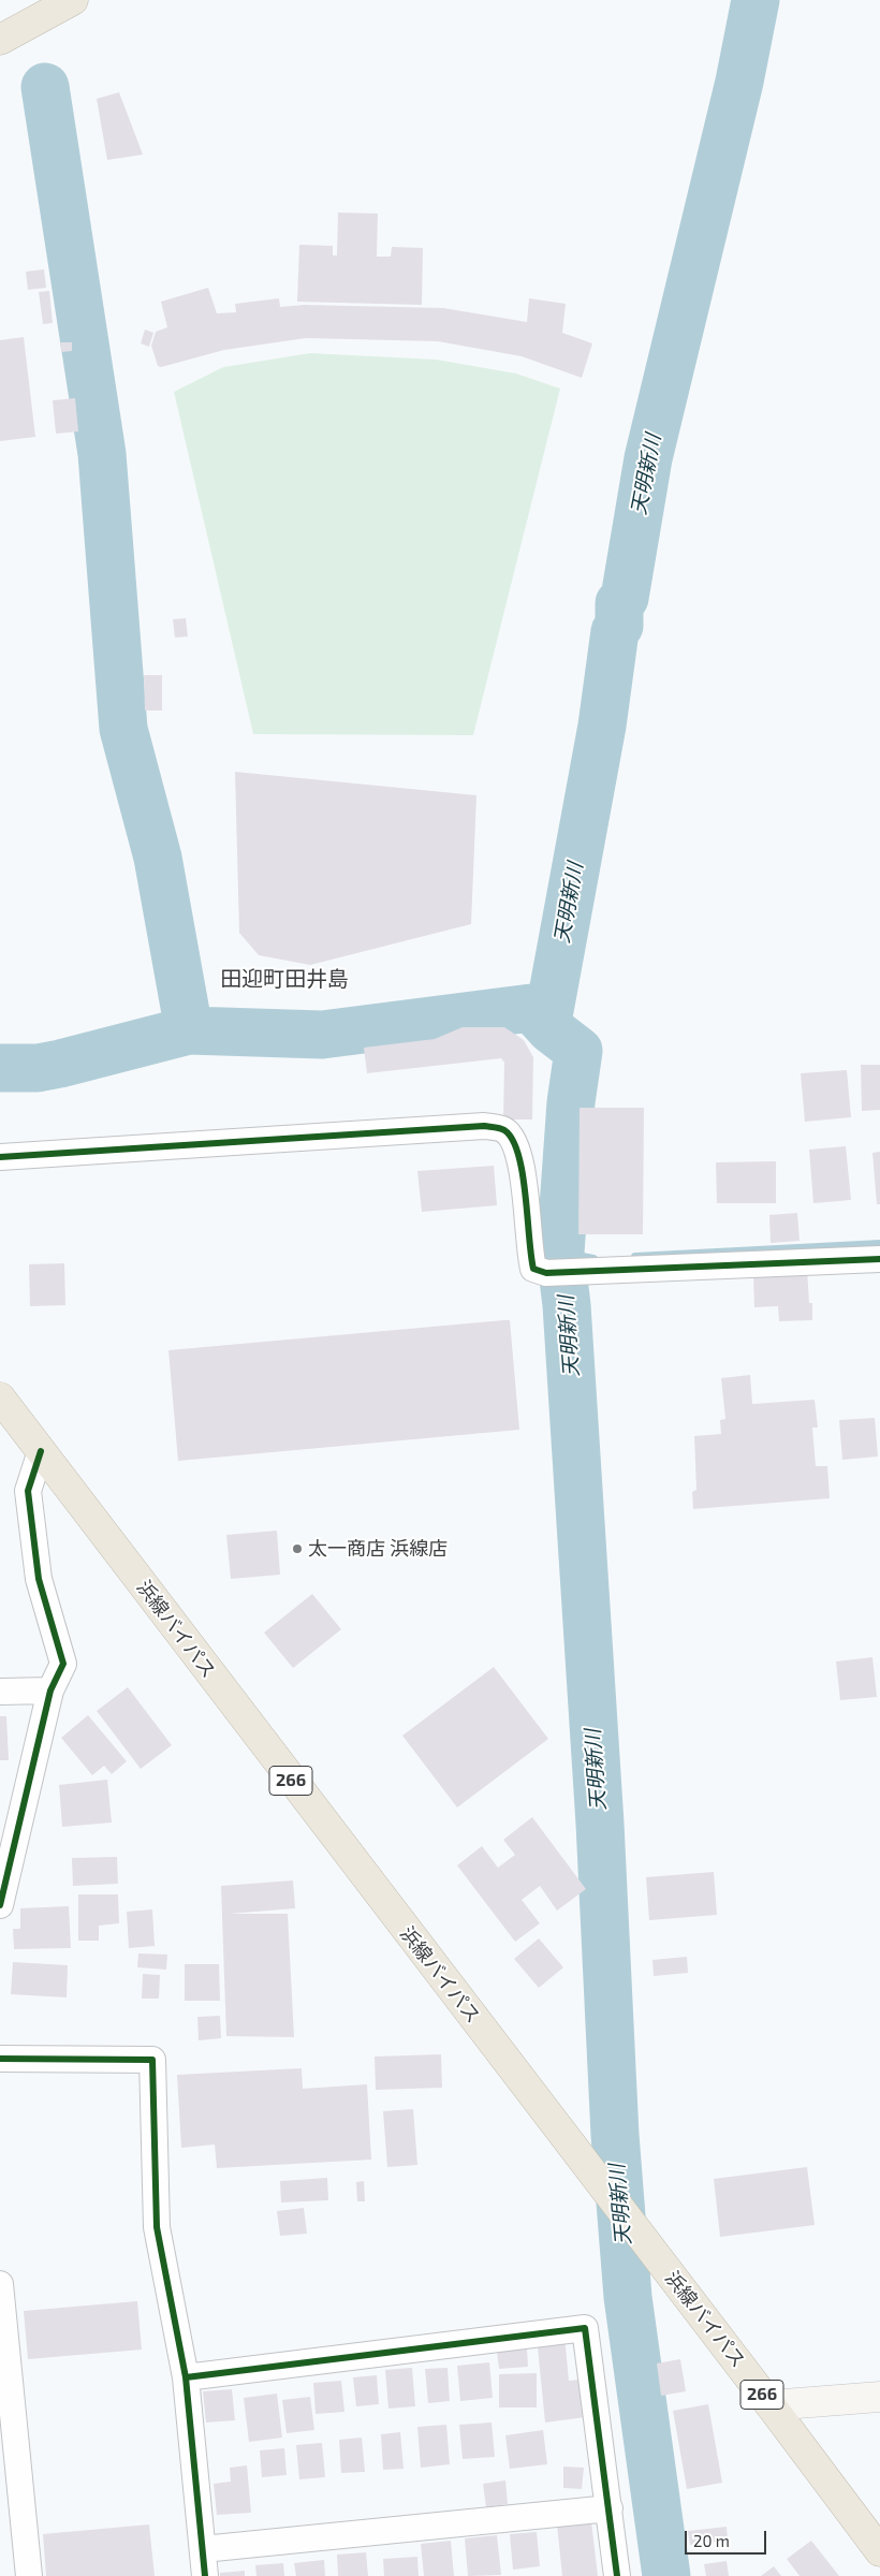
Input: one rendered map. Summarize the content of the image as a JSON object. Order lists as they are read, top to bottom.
{
  "streets": {
    "highway": ["浜線バイパス", "266"]
  },
  "districts": ["田迎町田井島"],
  "water": ["天明新川"],
  "places": ["太一商店 浜線店"],
  "scale_bar": "20 m"
}
